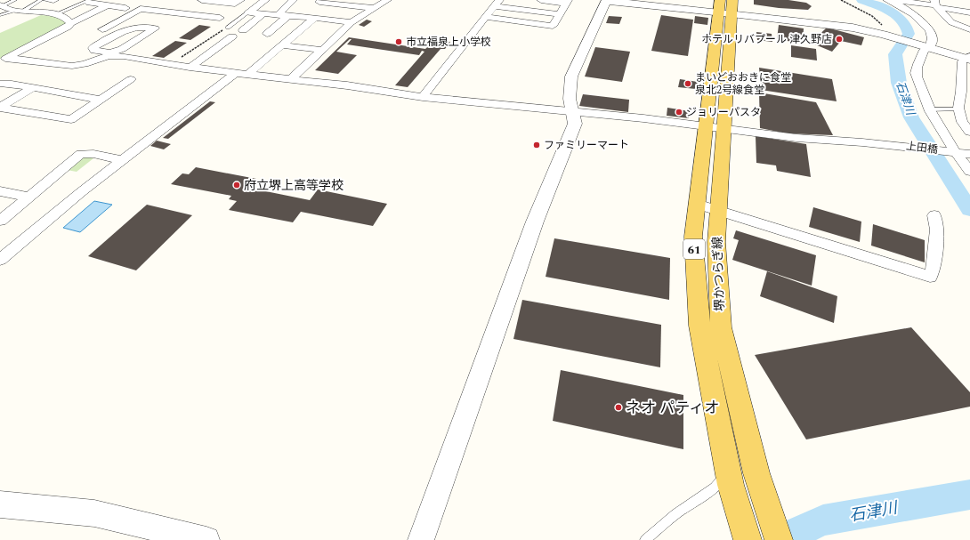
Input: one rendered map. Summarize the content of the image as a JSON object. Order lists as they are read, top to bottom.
{
  "streets": {
    "main road": ["61", "堺かつらぎ線"],
    "street": ["上田橋"]
  },
  "crossings": [
    ["上田橋", "堺かつらぎ線"]
  ],
  "water": ["石津川"],
  "places": [
    "ホテルリバプール 津久野店",
    "市立福泉上小学校",
    "まいどおおきに食堂 泉北2号線食堂",
    "ジョリーパスタ",
    "ファミリーマート",
    "府立堺上高等学校",
    "ネオ パティオ"
  ]
}
